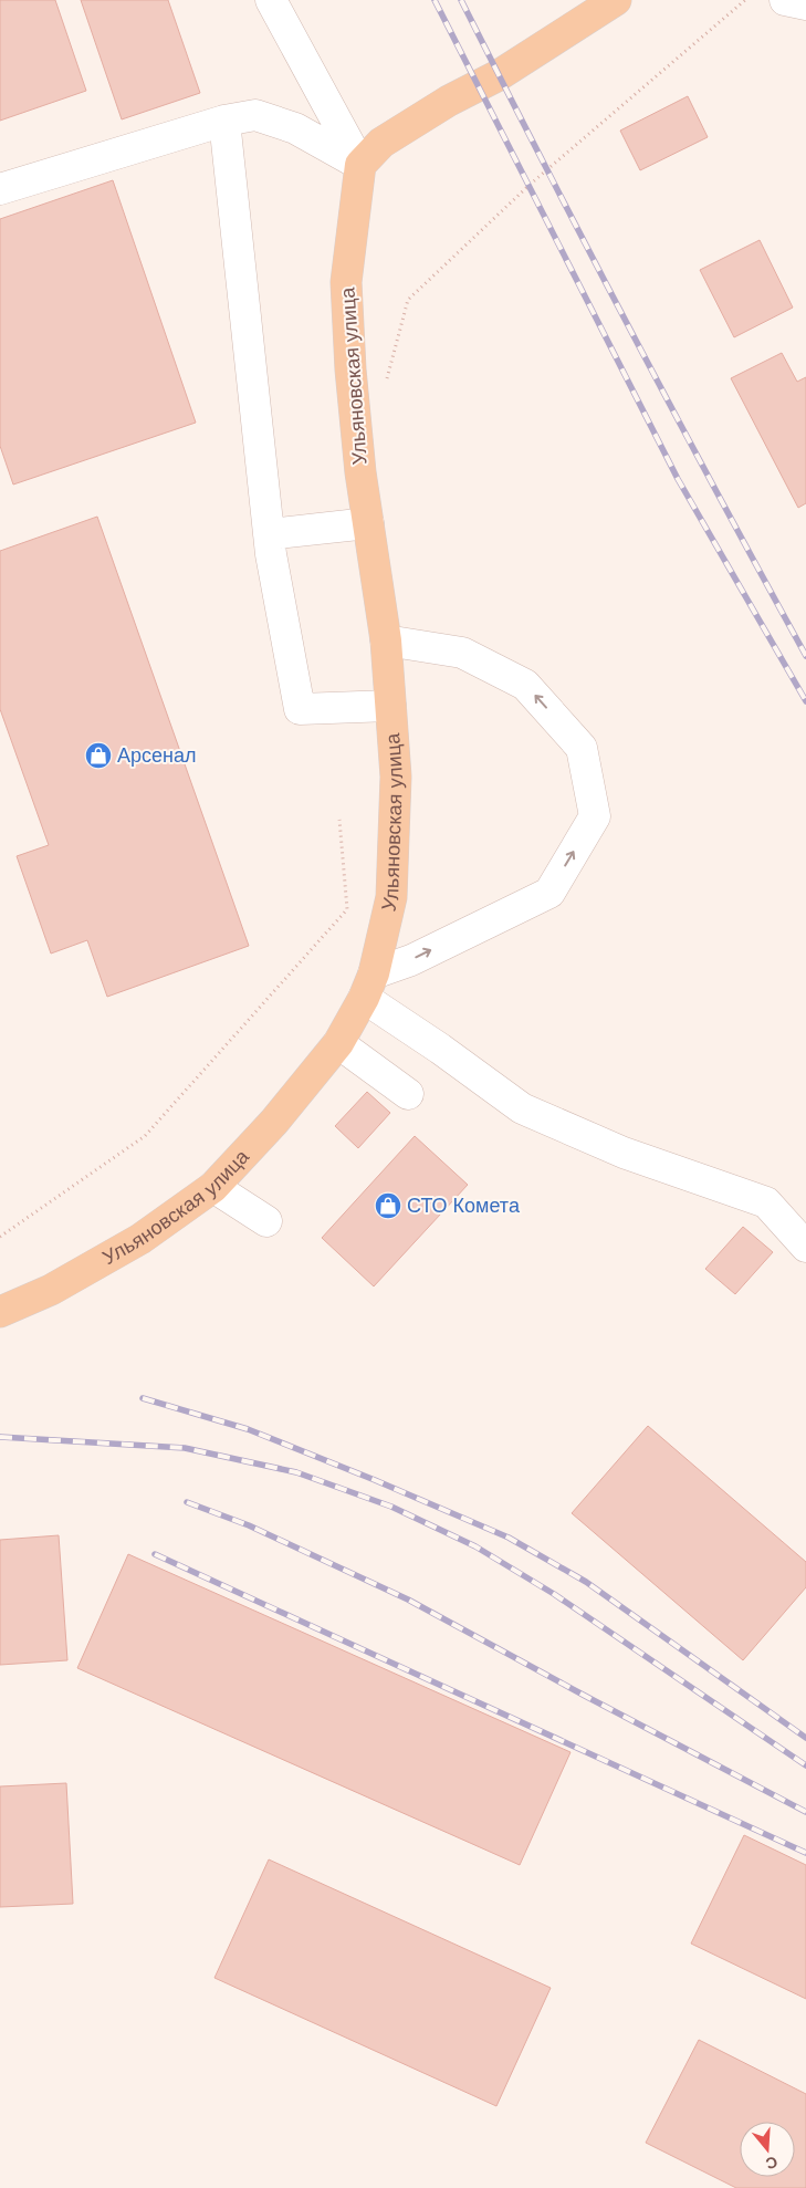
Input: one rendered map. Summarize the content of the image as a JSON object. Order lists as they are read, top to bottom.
{
  "streets": {
    "main road": ["Ульяновская улица"]
  },
  "places": {
    "shop": ["Арсенал", "СТО Комета"]
  },
  "north": "bottom"
}
